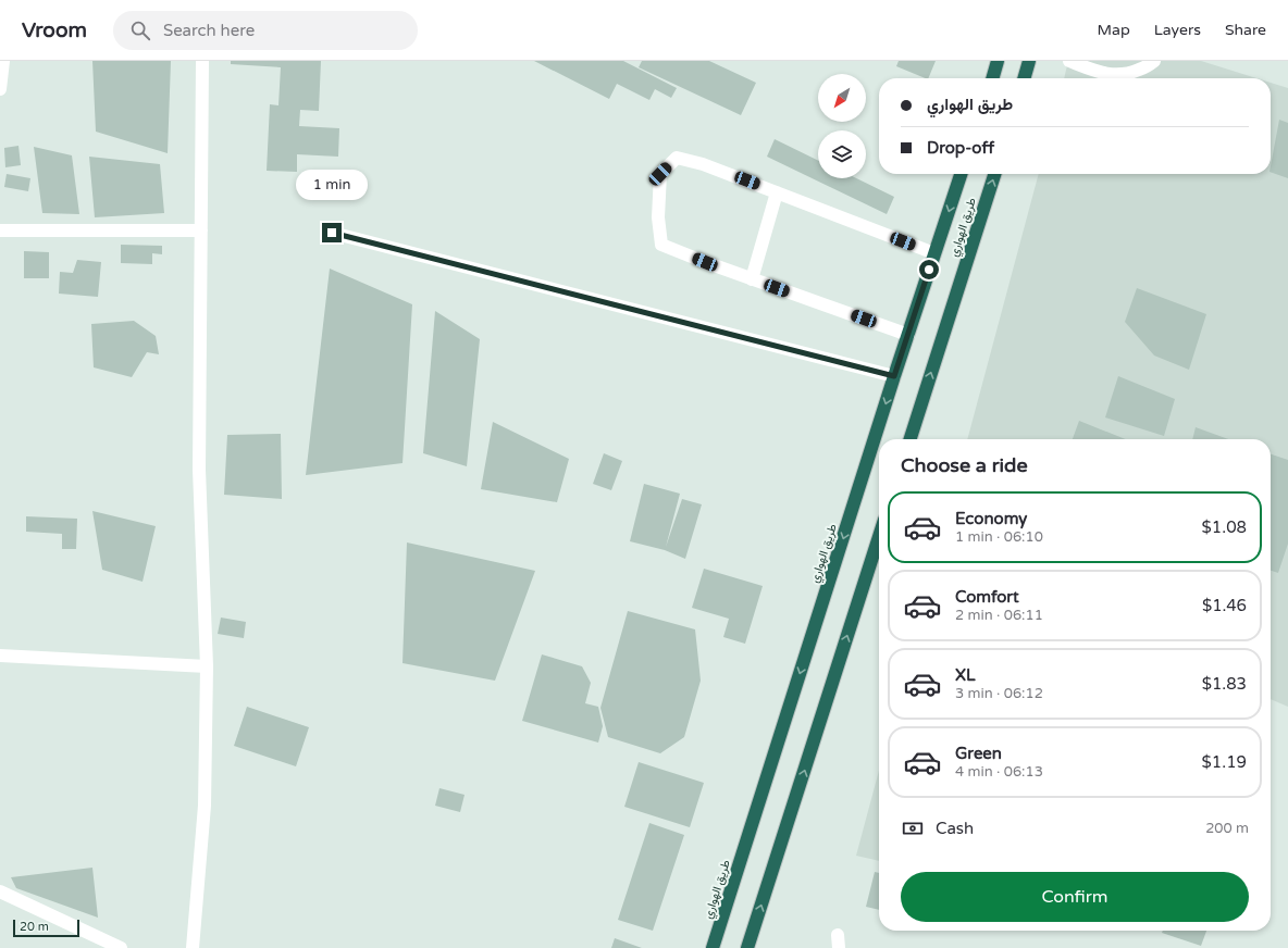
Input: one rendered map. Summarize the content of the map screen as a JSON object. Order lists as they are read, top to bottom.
{
  "streets": {
    "highway": ["طريق الهواري"]
  },
  "scale_bar": "20 m",
  "north": "bottom left",
  "page": {
    "header": "Vroom",
    "search": "Search here",
    "nav": ["Map", "Layers", "Share"],
    "banner": ["طريق الهواري", "Drop-off"],
    "bubble": "1 min",
    "heading": "Choose a ride",
    "list": [
      {
        "name": "Economy",
        "note": "1 min · 06:10",
        "value": "$1.08"
      },
      {
        "name": "Comfort",
        "note": "2 min · 06:11",
        "value": "$1.46"
      },
      {
        "name": "XL",
        "note": "3 min · 06:12",
        "value": "$1.83"
      },
      {
        "name": "Green",
        "note": "4 min · 06:13",
        "value": "$1.19"
      }
    ],
    "pay": ["Cash", "200 m"],
    "buttons": "Confirm",
    "scale": "20 m"
  }
}
